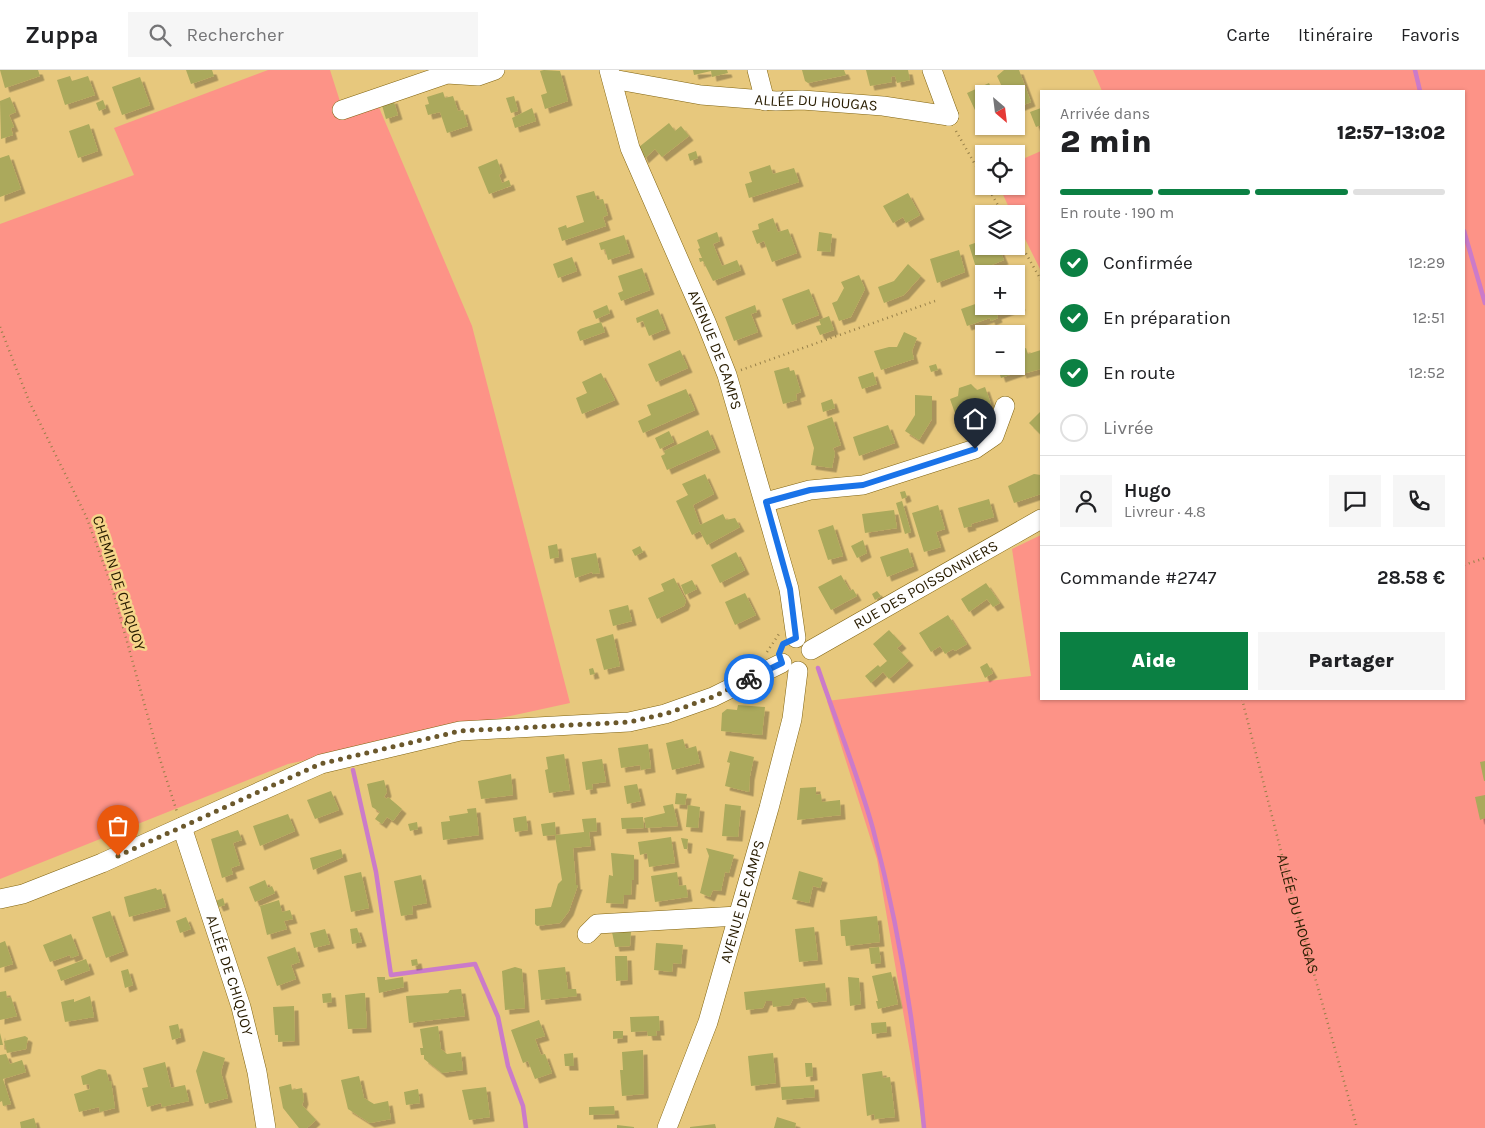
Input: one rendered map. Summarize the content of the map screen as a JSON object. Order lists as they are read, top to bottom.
{
  "streets": {
    "street": [
      "ALLÉE DU HOUGAS",
      "AVENUE DE CAMPS",
      "RUE DES POISSONNIERS",
      "ALLÉE DE CHIQUOY"
    ],
    "path": ["CHEMIN DE CHIQUOY"]
  },
  "crossings": [
    ["ALLÉE DU HOUGAS", "AVENUE DE CAMPS"],
    ["AVENUE DE CAMPS", "RUE DES POISSONNIERS"],
    ["CHEMIN DE CHIQUOY", "ALLÉE DE CHIQUOY"]
  ],
  "north": "bottom right",
  "page": {
    "header": "Zuppa",
    "search": "Rechercher",
    "nav": ["Carte", "Itinéraire", "Favoris"],
    "map_buttons": ["+", "−"],
    "heading": ["2 min", "Arrivée dans", "12:57–13:02"],
    "panel": [
      "Hugo",
      "Livreur · 4.8",
      "Commande #2747",
      "28.58 €"
    ],
    "bar": "En route · 190 m",
    "list": [
      ["Confirmée", "12:29"],
      ["En préparation", "12:51"],
      ["En route", "12:52"],
      "Livrée"
    ],
    "buttons": ["Aide", "Partager"]
  }
}
